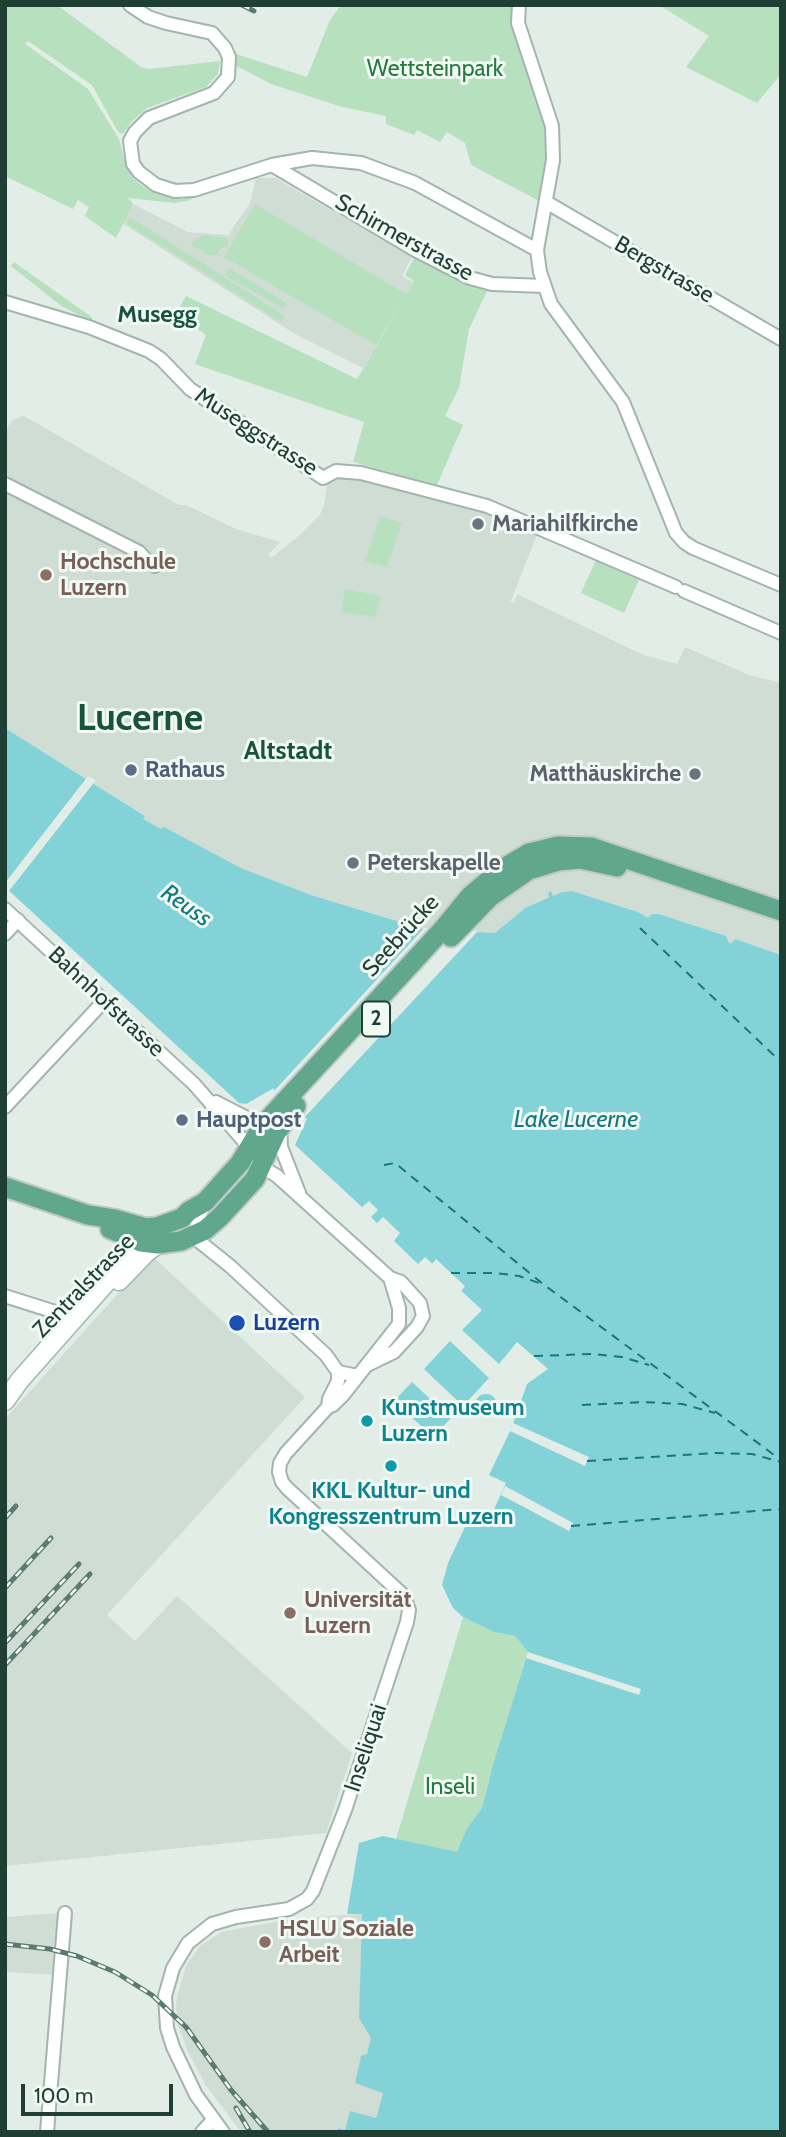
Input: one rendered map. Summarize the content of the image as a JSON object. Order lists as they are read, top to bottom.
{
  "streets": {
    "main road": ["Seebrücke", "2", "Zentralstrasse"],
    "street": [
      "Schirmerstrasse",
      "Bergstrasse",
      "Museggstrasse",
      "Bahnhofstrasse",
      "Inseliquai"
    ]
  },
  "crossings": [
    ["Seebrücke", "Bahnhofstrasse"],
    ["Seebrücke", "2"],
    ["Bahnhofstrasse", "2"],
    ["2", "Zentralstrasse"]
  ],
  "districts": ["Musegg", "Lucerne", "Altstadt"],
  "water": ["Reuss", "Lake Lucerne"],
  "parks": ["Wettsteinpark", "Inseli"],
  "places": [
    "Mariahilfkirche",
    "Hochschule Luzern",
    "Rathaus",
    "Matthäuskirche",
    "Peterskapelle",
    "Hauptpost",
    "Luzern",
    "Kunstmuseum Luzern",
    "KKL Kultur- und Kongresszentrum Luzern",
    "Universität Luzern",
    "HSLU Soziale Arbeit"
  ],
  "scale_bar": "100 m"
}
